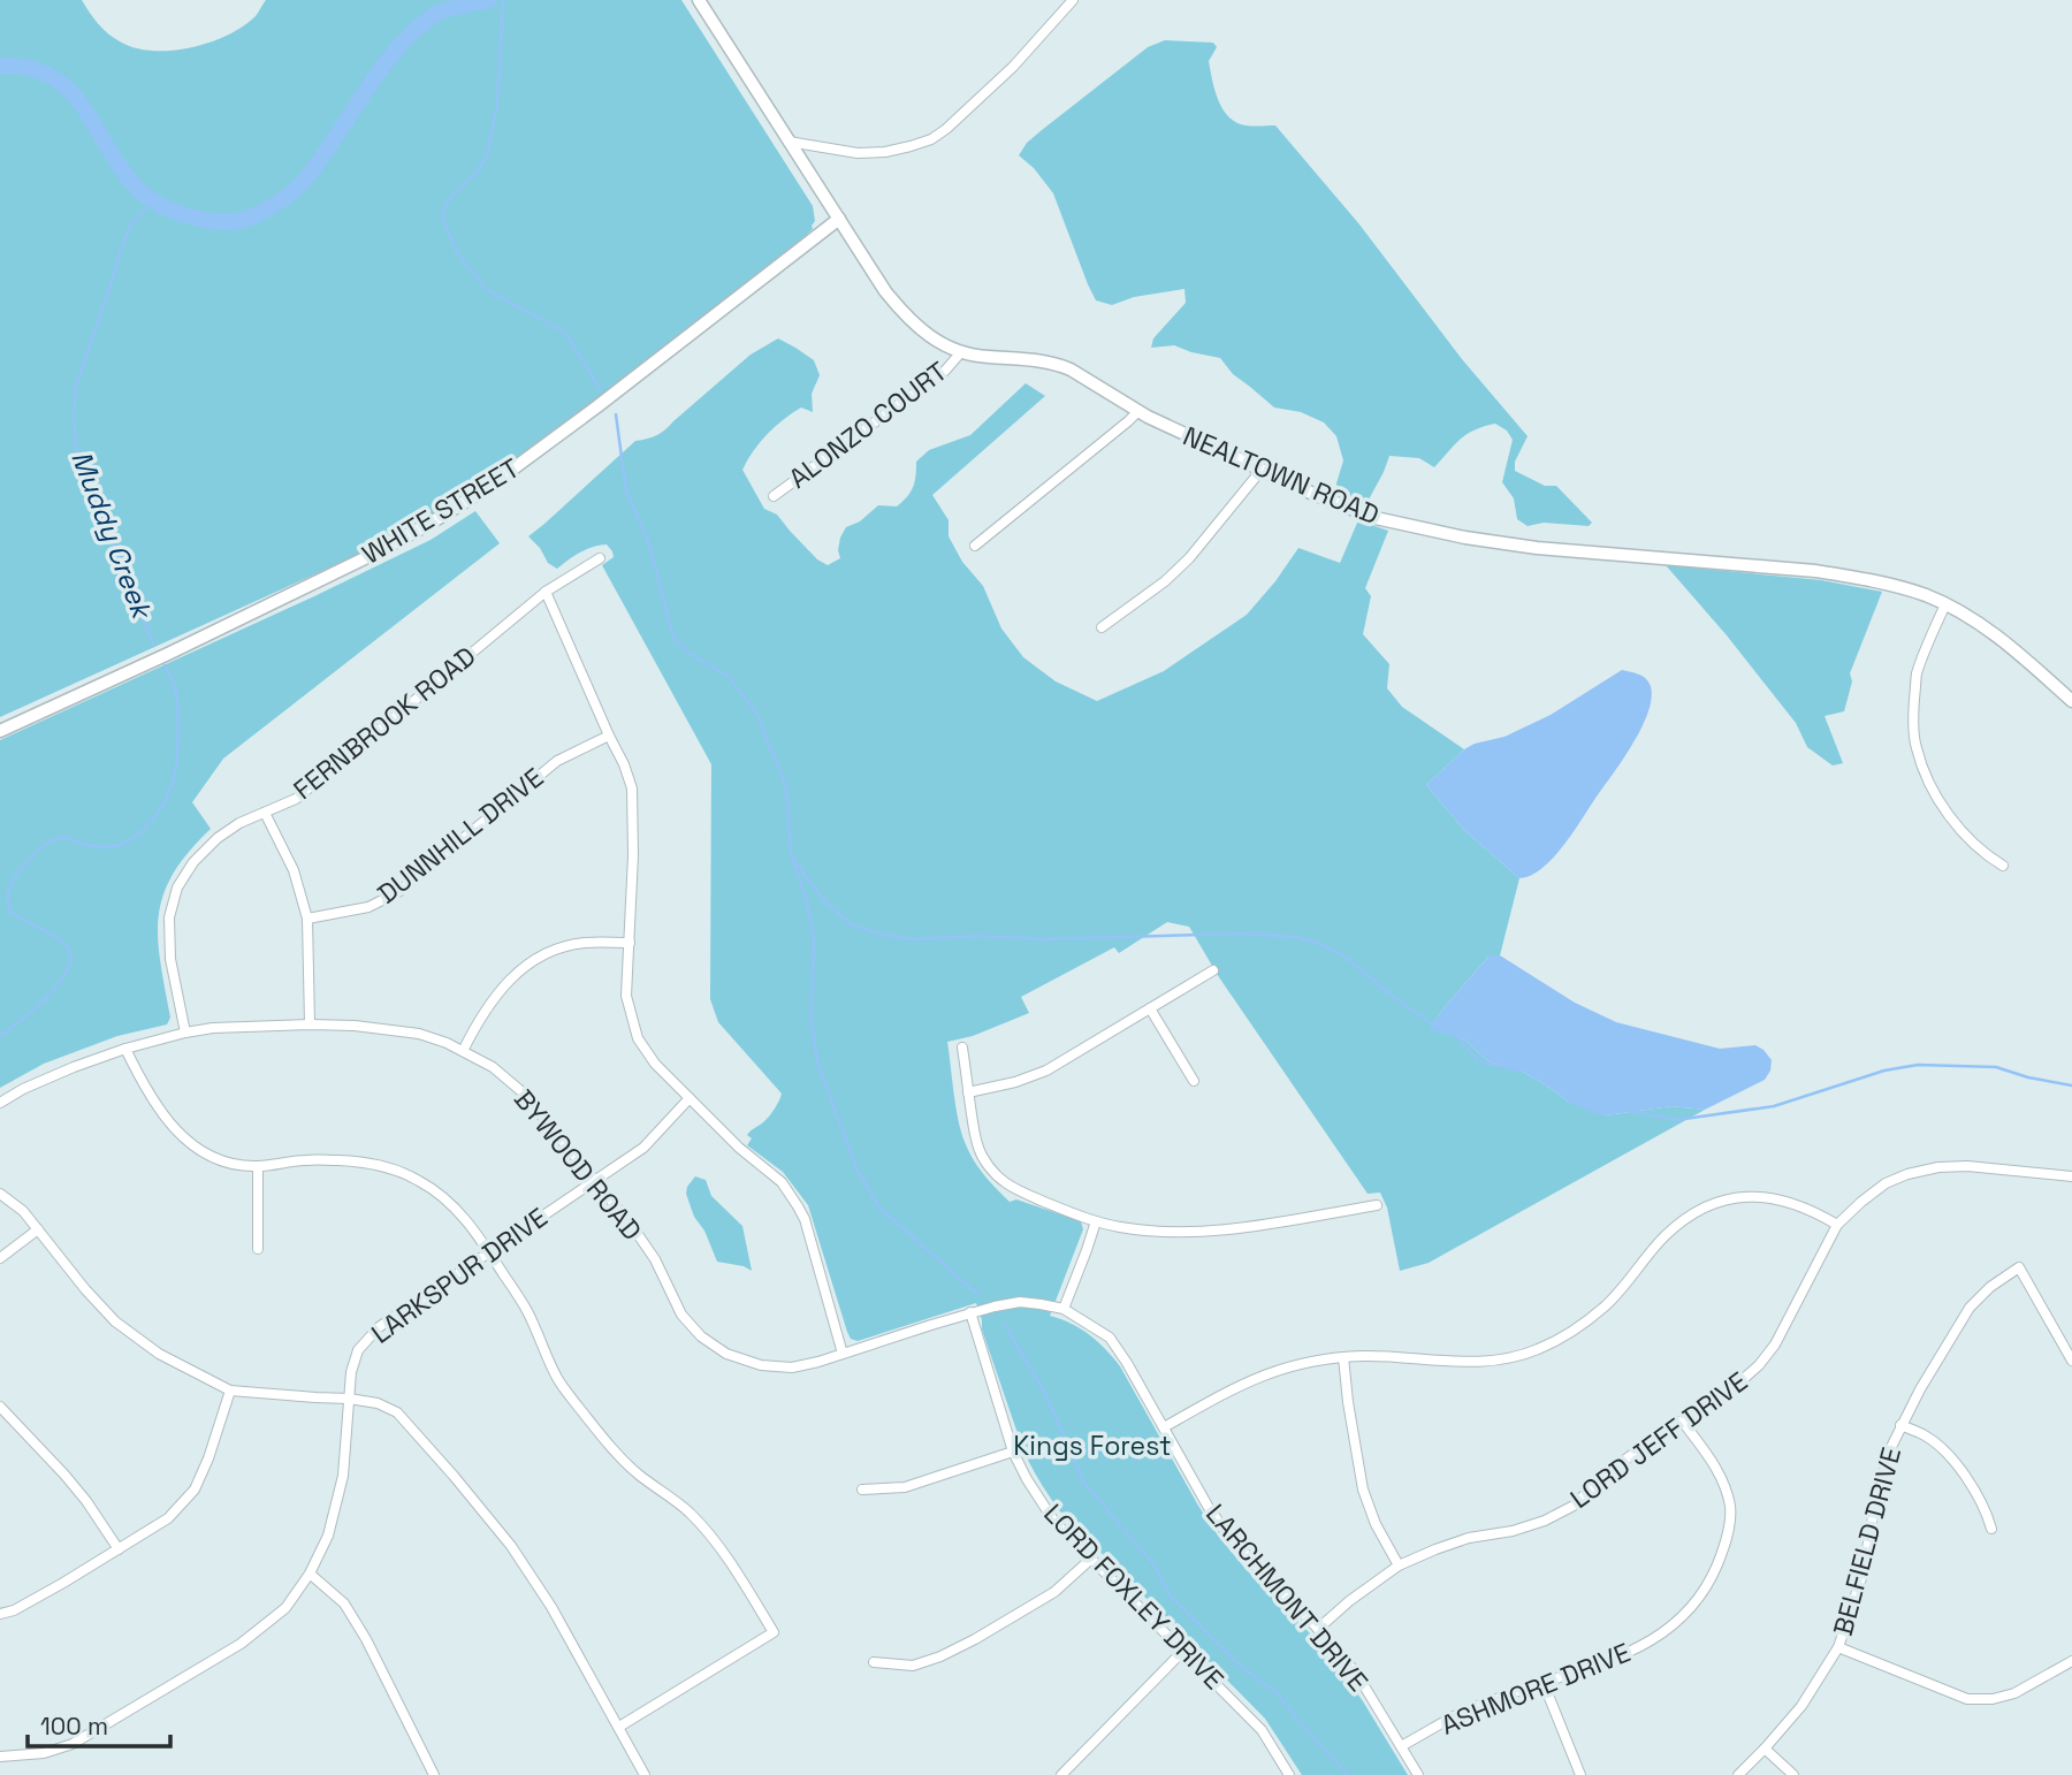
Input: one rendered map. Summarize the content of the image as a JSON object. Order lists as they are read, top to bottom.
{
  "streets": {
    "street": [
      "ALONZO COURT",
      "NEALTOWN ROAD",
      "WHITE STREET",
      "FERNBROOK ROAD",
      "DUNNHILL DRIVE",
      "BYWOOD ROAD",
      "LARKSPUR DRIVE",
      "LORD JEFF DRIVE",
      "BELFIELD DRIVE",
      "LORD FOXLEY DRIVE",
      "LARCHMONT DRIVE",
      "ASHMORE DRIVE"
    ]
  },
  "crossings": [
    ["ALONZO COURT", "NEALTOWN ROAD"],
    ["NEALTOWN ROAD", "WHITE STREET"],
    ["FERNBROOK ROAD", "BYWOOD ROAD"],
    ["BYWOOD ROAD", "LARKSPUR DRIVE"],
    ["BYWOOD ROAD", "LARCHMONT DRIVE"],
    ["LORD JEFF DRIVE", "LARCHMONT DRIVE"],
    ["LORD JEFF DRIVE", "ASHMORE DRIVE"],
    ["LORD FOXLEY DRIVE", "LARCHMONT DRIVE"],
    ["LARCHMONT DRIVE", "ASHMORE DRIVE"]
  ],
  "water": ["Muddy Creek"],
  "parks": ["Kings Forest"],
  "scale_bar": "100 m"
}
